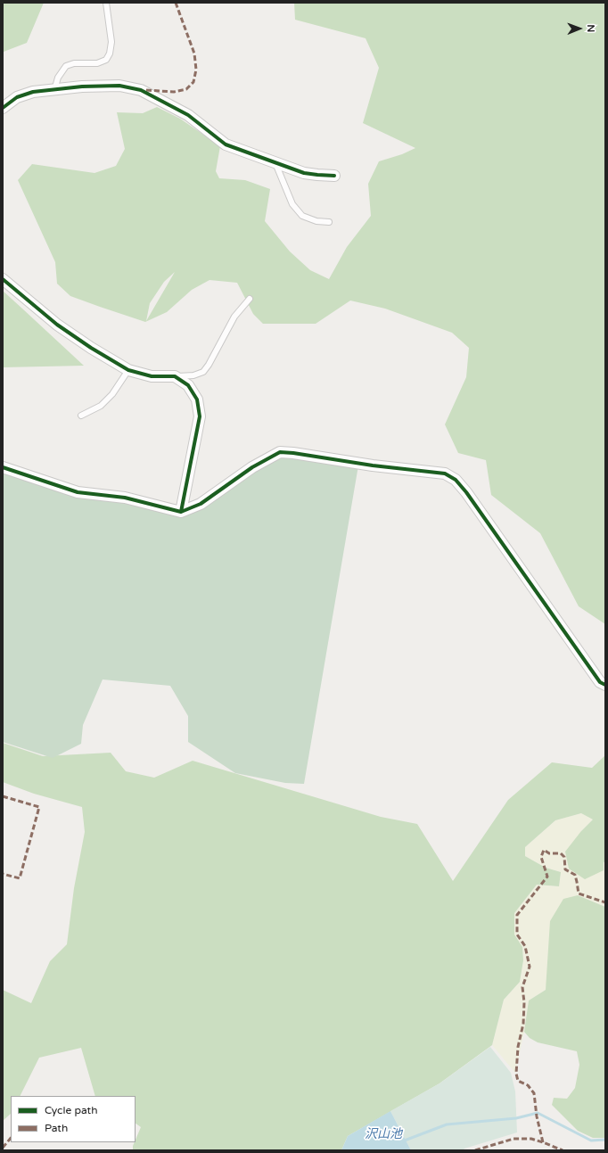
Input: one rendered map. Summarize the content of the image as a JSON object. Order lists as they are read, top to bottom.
{
  "water": ["沢山池"],
  "legend": ["Cycle path", "Path"],
  "north": "right"
}
